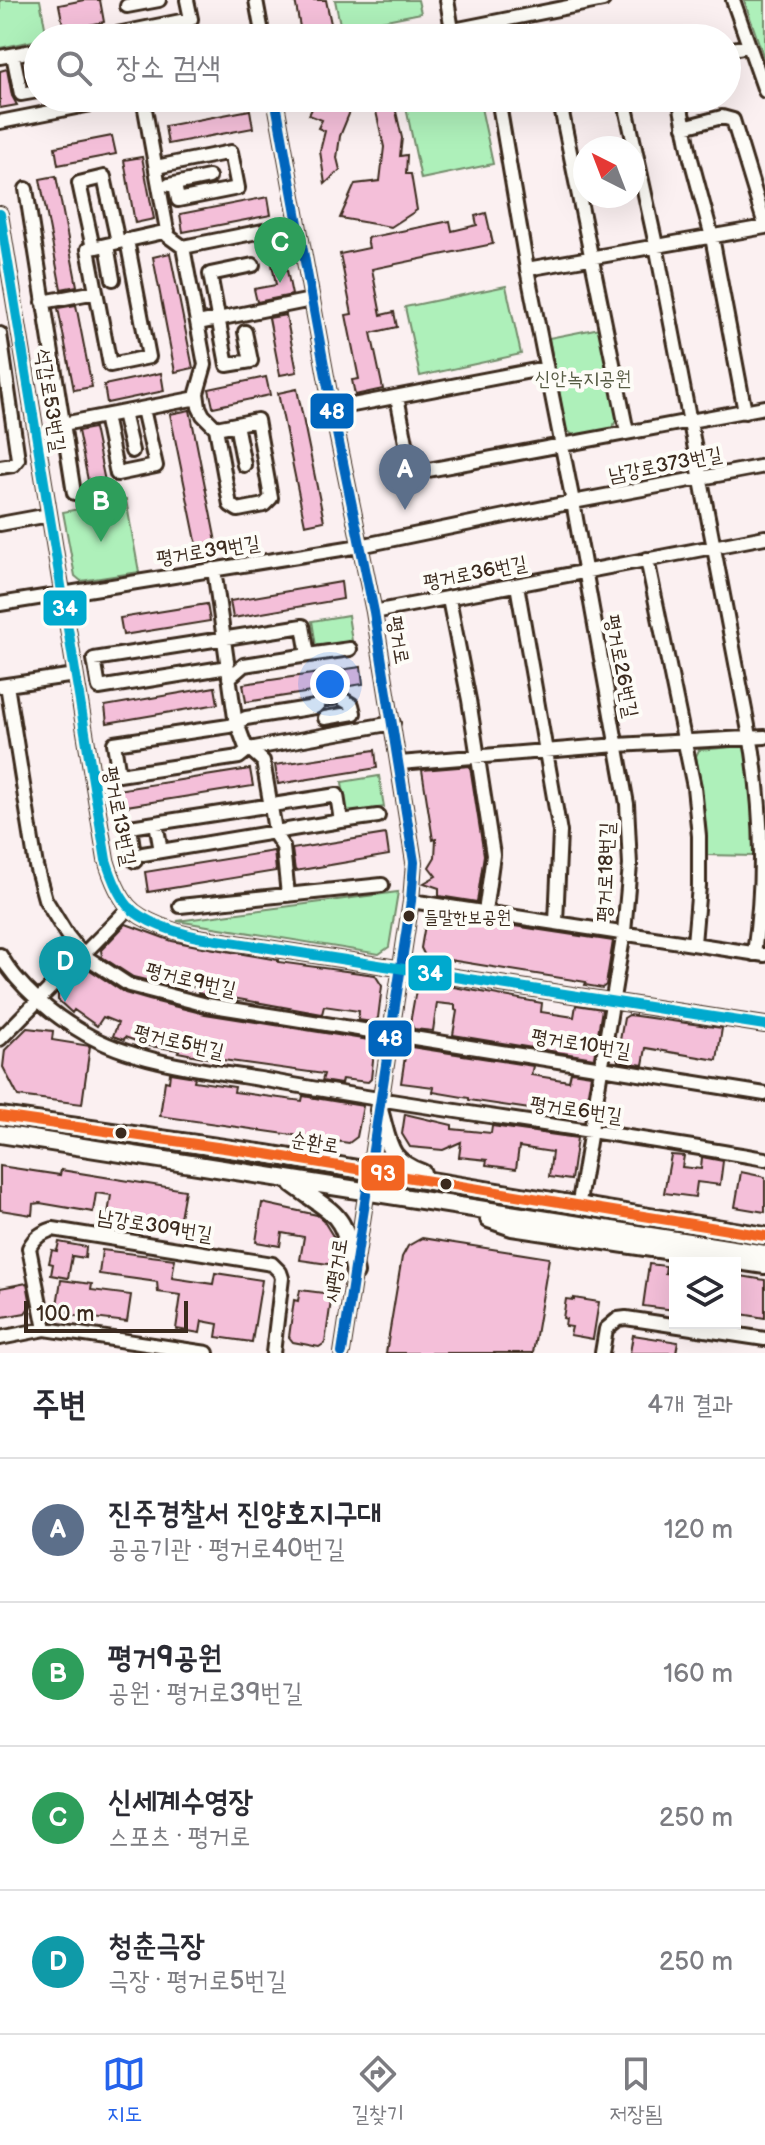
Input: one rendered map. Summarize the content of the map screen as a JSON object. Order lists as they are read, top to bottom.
{
  "streets": {
    "main road": ["순환로"],
    "street": [
      "석갑로53번길",
      "남강로373번길",
      "평거로39번길",
      "평거로36번길",
      "평거로",
      "평거로26번길",
      "평거로13번길",
      "평거로18번길",
      "평거로9번길",
      "평거로5번길",
      "평거로10번길",
      "평거로6번길",
      "남강로309번길",
      "새평거로"
    ]
  },
  "crossings": [
    ["석갑로53번길", "평거로39번길"],
    ["석갑로53번길", "평거로13번길"],
    ["남강로373번길", "평거로39번길"],
    ["남강로373번길", "평거로"],
    ["남강로373번길", "평거로26번길"],
    ["평거로39번길", "평거로"],
    ["평거로39번길", "평거로13번길"],
    ["평거로36번길", "평거로"],
    ["평거로36번길", "평거로26번길"],
    ["평거로", "평거로26번길"],
    ["평거로", "평거로18번길"],
    ["평거로", "평거로9번길"],
    ["평거로", "평거로5번길"],
    ["평거로", "평거로10번길"],
    ["평거로", "평거로6번길"],
    ["평거로", "순환로"],
    ["평거로", "새평거로"],
    ["평거로26번길", "평거로18번길"],
    ["평거로9번길", "평거로10번길"],
    ["평거로5번길", "평거로6번길"]
  ],
  "parks": ["신안녹지공원"],
  "places": ["들말한보공원"],
  "lines": ["transit line 48", "transit line 34", "transit line 93"],
  "scale_bar": "100 m",
  "north": "top left",
  "page": {
    "search": "장소 검색",
    "pins": [
      "C",
      "A",
      "B",
      "D"
    ],
    "scale": "100 m",
    "heading": ["주변", "4개 결과"],
    "list": [
      {
        "mark": "A",
        "name": "진주경찰서 진양호지구대",
        "note": "공공기관 · 평거로40번길",
        "value": "120 m"
      },
      {
        "mark": "B",
        "name": "평거9공원",
        "note": "공원 · 평거로39번길",
        "value": "160 m"
      },
      {
        "mark": "C",
        "name": "신세계수영장",
        "note": "스포츠 · 평거로",
        "value": "250 m"
      },
      {
        "mark": "D",
        "name": "청춘극장",
        "note": "극장 · 평거로5번길",
        "value": "250 m"
      }
    ],
    "nav": ["지도", "길찾기", "저장됨"]
  }
}
